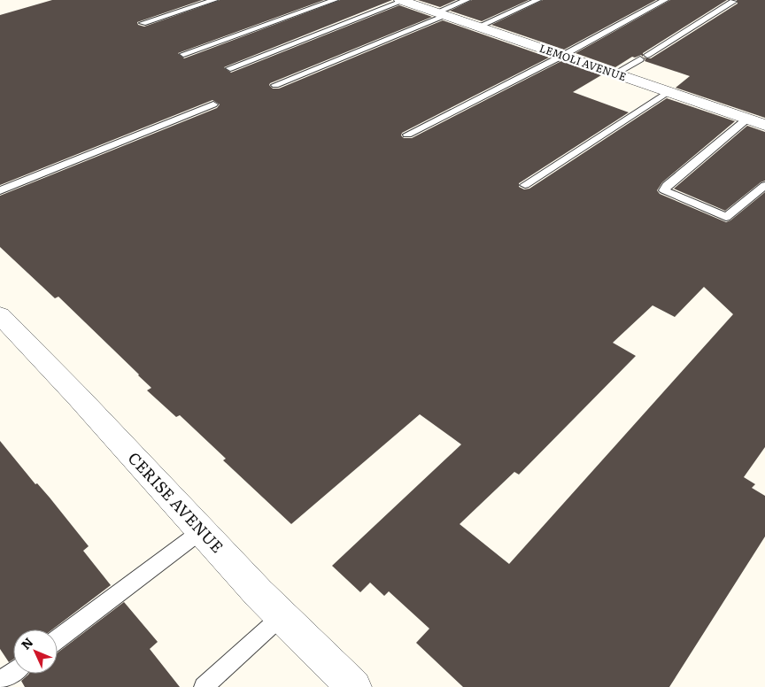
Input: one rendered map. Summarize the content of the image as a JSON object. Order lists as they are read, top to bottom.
{
  "streets": {
    "street": ["LEMOLI AVENUE", "CERISE AVENUE"]
  },
  "north": "top left"
}
